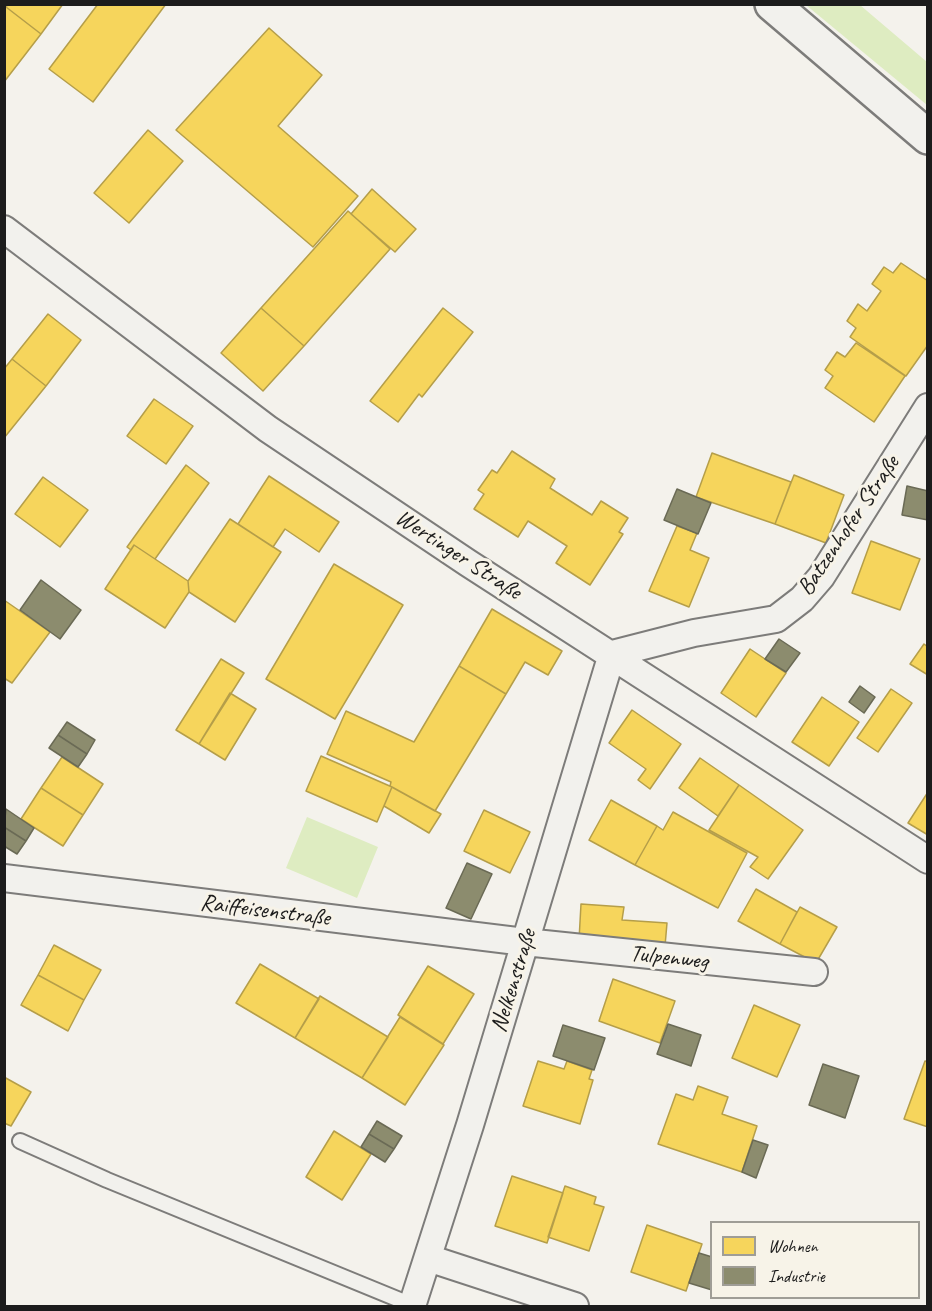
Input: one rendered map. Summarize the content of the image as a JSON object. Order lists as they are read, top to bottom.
{
  "streets": {
    "street": [
      "Batzenhofer Straße",
      "Wertinger Straße",
      "Raiffeisenstraße",
      "Tulpenweg",
      "Nelkenstraße"
    ]
  },
  "crossings": [
    ["Batzenhofer Straße", "Wertinger Straße"],
    ["Batzenhofer Straße", "Nelkenstraße"],
    ["Wertinger Straße", "Nelkenstraße"],
    ["Raiffeisenstraße", "Tulpenweg"],
    ["Raiffeisenstraße", "Nelkenstraße"],
    ["Tulpenweg", "Nelkenstraße"]
  ],
  "legend": ["Wohnen", "Industrie"]
}
